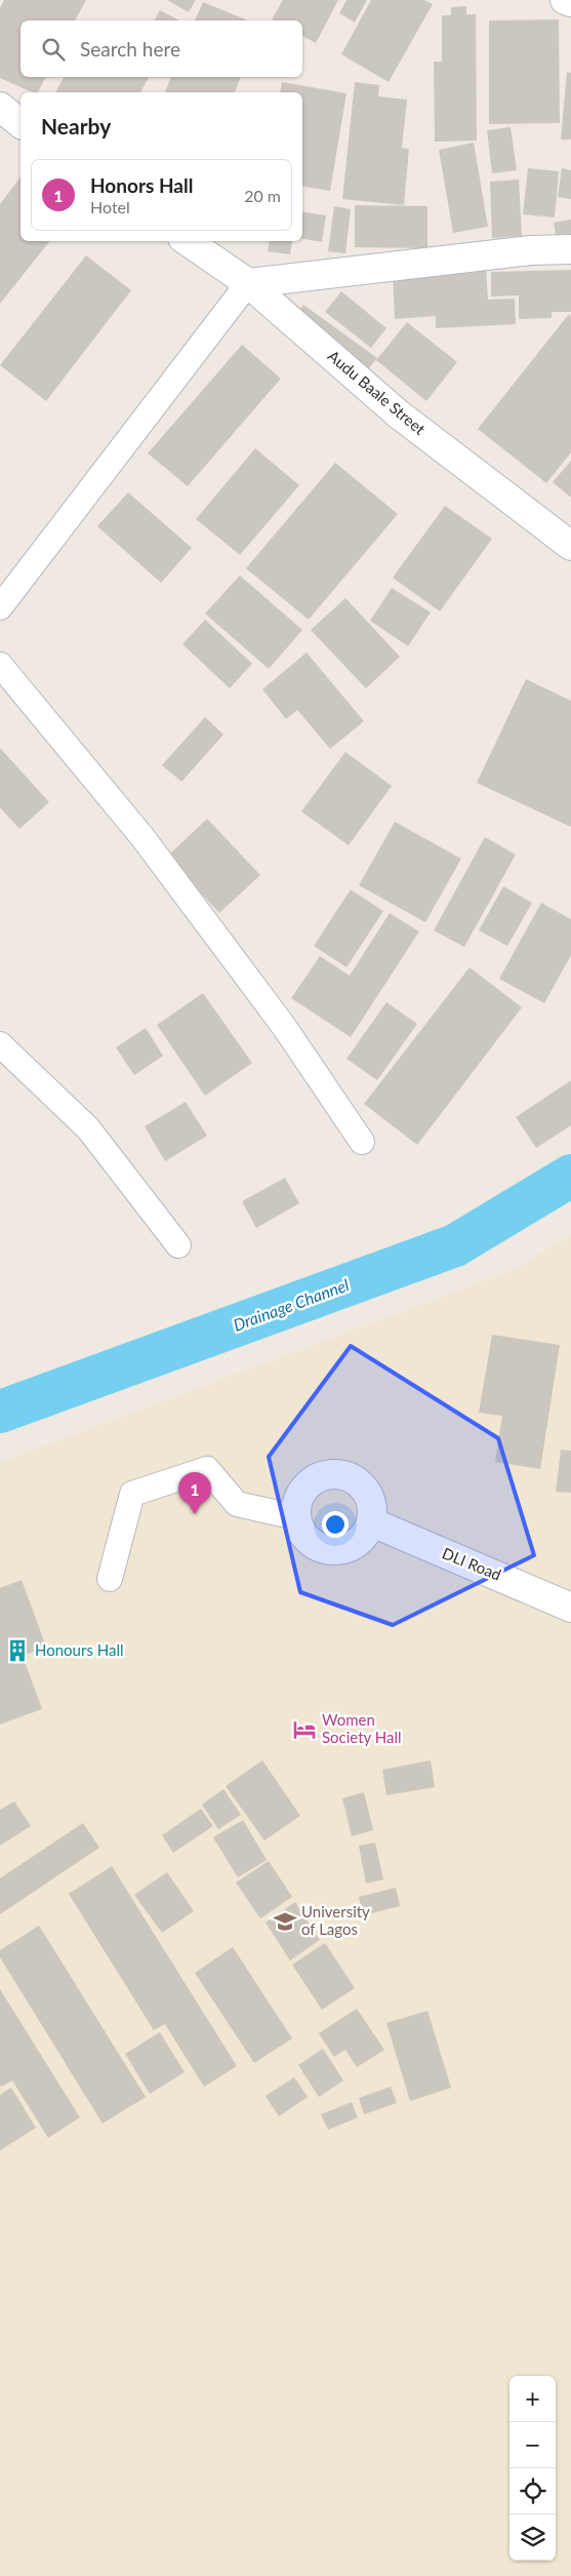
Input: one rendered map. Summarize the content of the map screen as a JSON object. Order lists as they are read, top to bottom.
{
  "streets": {
    "street": ["Audu Baale Street", "DLI Road"]
  },
  "water": ["Drainage Channel"],
  "places": {
    "building": ["Honours Hall"],
    "hotel": ["Women Society Hall"],
    "school or university": ["University of Lagos"]
  },
  "page": {
    "search": "Search here",
    "heading": "Nearby",
    "list": [
      {
        "mark": "1",
        "name": "Honors Hall",
        "note": "Hotel",
        "value": "20 m"
      }
    ],
    "pins": "1",
    "map_buttons": ["+", "−"]
  }
}
